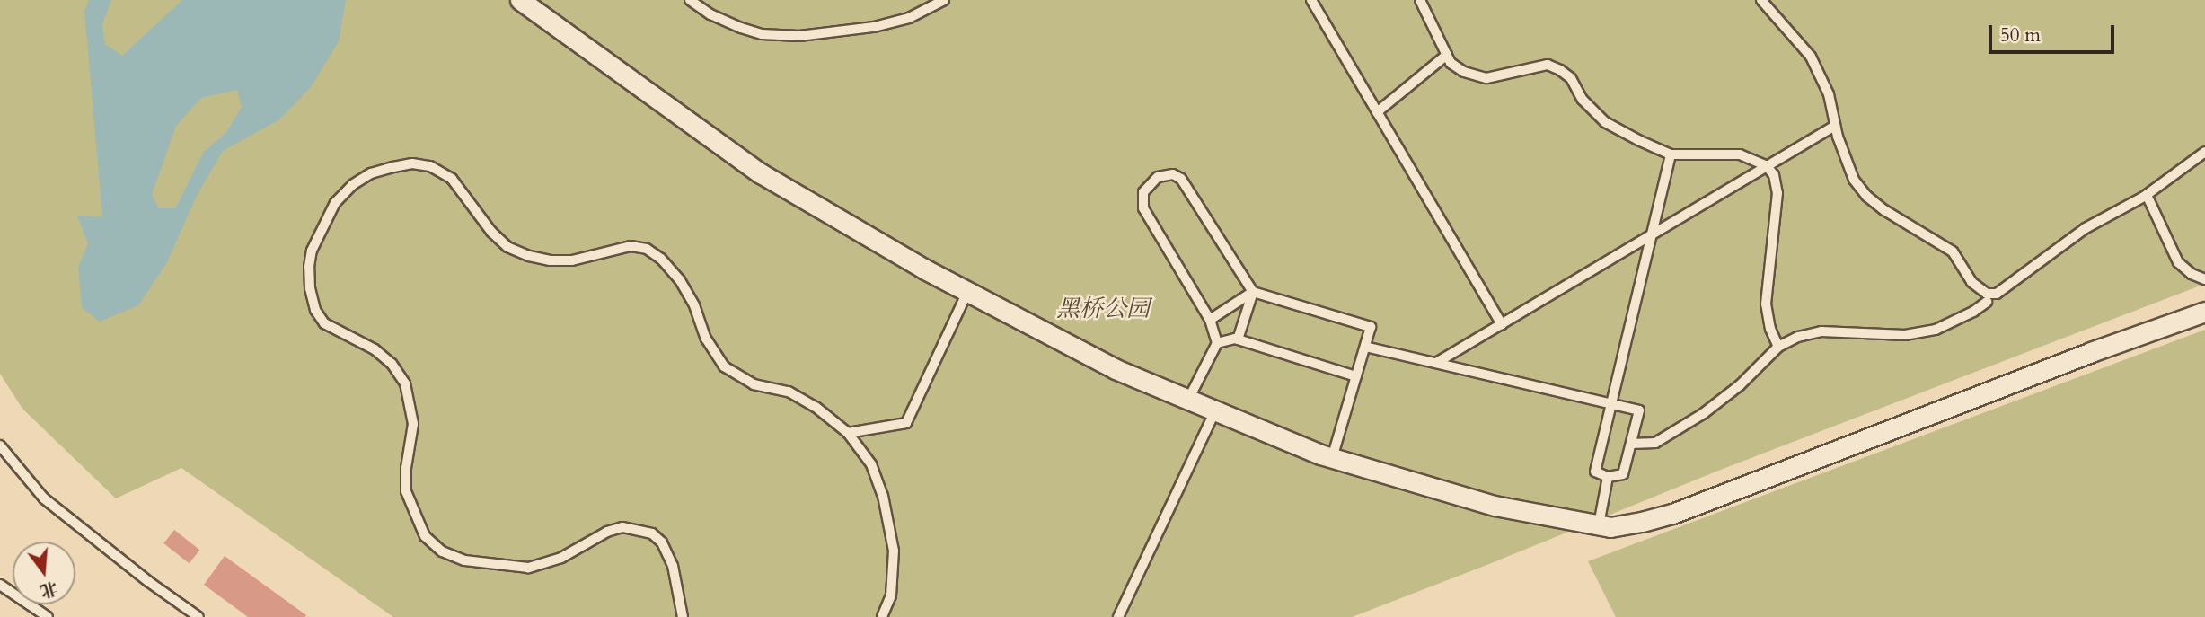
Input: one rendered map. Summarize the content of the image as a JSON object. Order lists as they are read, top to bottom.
{
  "parks": ["黑桥公园"],
  "scale_bar": "50 m",
  "north": "bottom"
}
